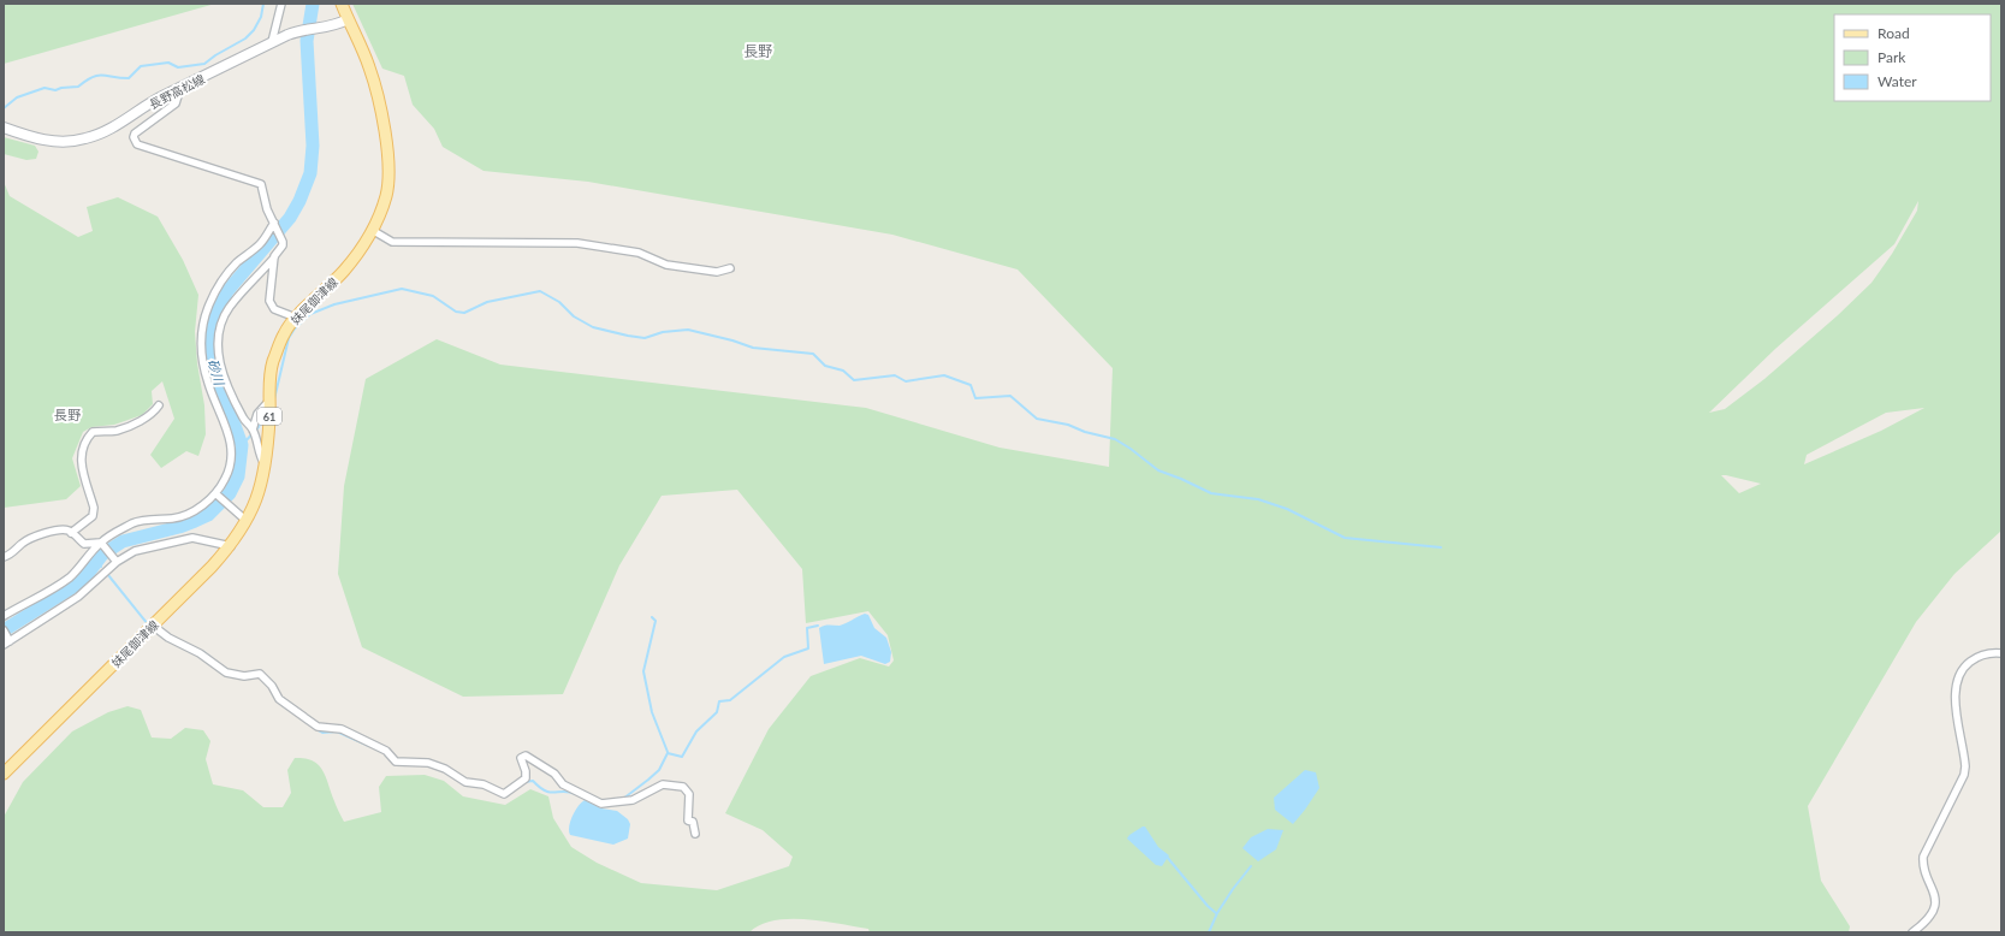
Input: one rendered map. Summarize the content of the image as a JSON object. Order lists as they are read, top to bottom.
{
  "streets": {
    "main road": ["長野高松線", "妹尾御津線", "61"]
  },
  "crossings": [
    ["長野高松線", "妹尾御津線"]
  ],
  "districts": ["長野", "長野"],
  "water": ["砂川"],
  "legend": ["Road", "Park", "Water"]
}
